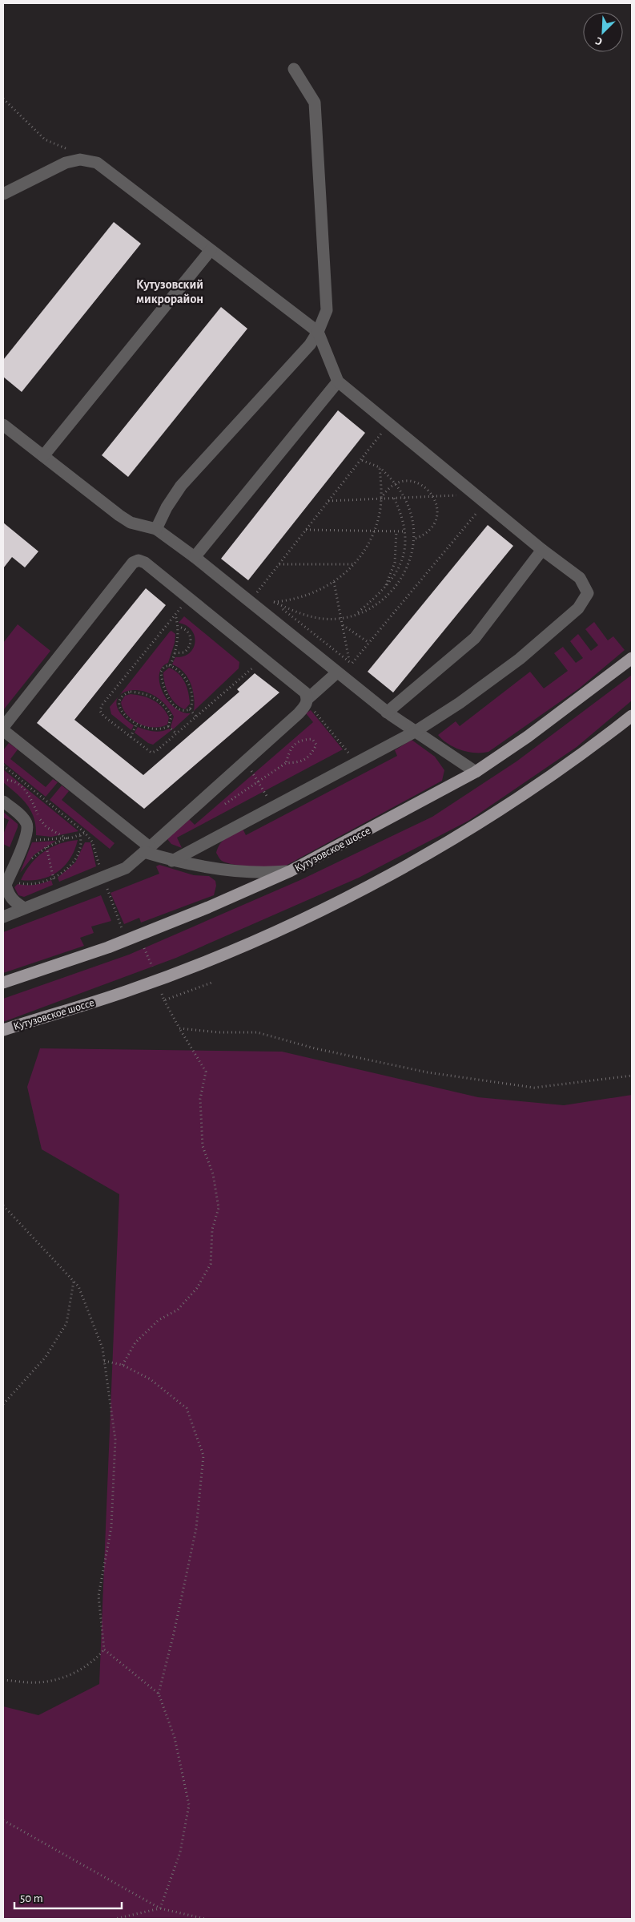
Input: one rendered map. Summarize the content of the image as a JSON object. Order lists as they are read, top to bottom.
{
  "streets": {
    "main road": ["Кутузовское шоссе"]
  },
  "districts": ["Кутузовский микрорайон"],
  "scale_bar": "50 m",
  "north": "bottom left"
}
